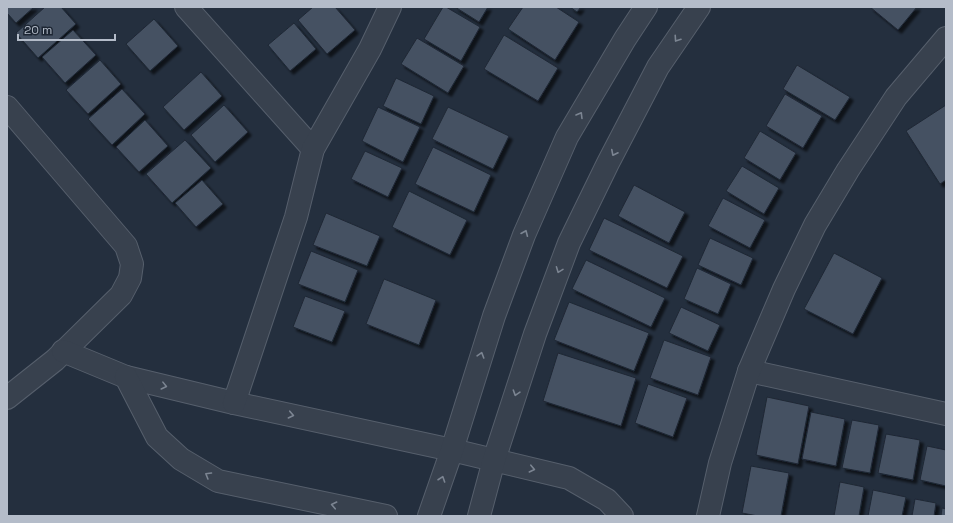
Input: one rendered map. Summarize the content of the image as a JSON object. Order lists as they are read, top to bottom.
{
  "scale_bar": "20 m"
}
